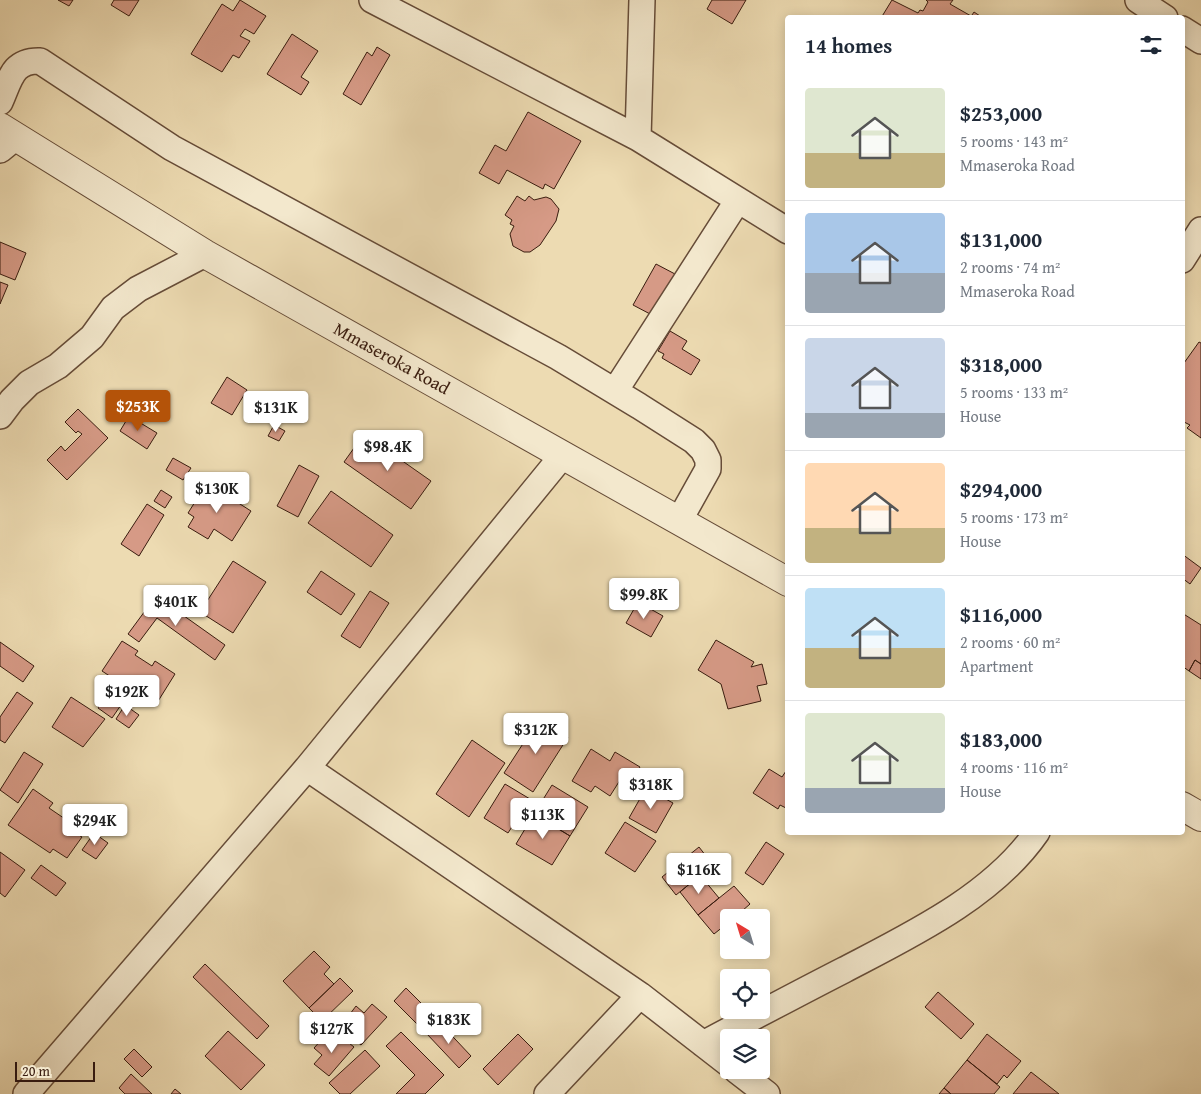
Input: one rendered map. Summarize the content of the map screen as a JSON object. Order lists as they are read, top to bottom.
{
  "streets": {
    "street": ["Mmaseroka Road"]
  },
  "scale_bar": "20 m",
  "north": "top left",
  "page": {
    "heading": "14 homes",
    "list": [
      {
        "name": "$253,000",
        "note": "5 rooms · 143 m² · Mmaseroka Road"
      },
      {
        "name": "$131,000",
        "note": "2 rooms · 74 m² · Mmaseroka Road"
      },
      {
        "name": "$318,000",
        "note": "5 rooms · 133 m² · House"
      },
      {
        "name": "$294,000",
        "note": "5 rooms · 173 m² · House"
      },
      {
        "name": "$116,000",
        "note": "2 rooms · 60 m² · Apartment"
      },
      {
        "name": "$183,000",
        "note": "4 rooms · 116 m² · House"
      }
    ],
    "price": [
      "$253K",
      "$131K",
      "$98.4K",
      "$130K",
      "$99.8K",
      "$401K",
      "$192K",
      "$312K",
      "$318K",
      "$113K",
      "$294K",
      "$116K",
      "$183K",
      "$127K"
    ],
    "scale": "20 m"
  }
}
